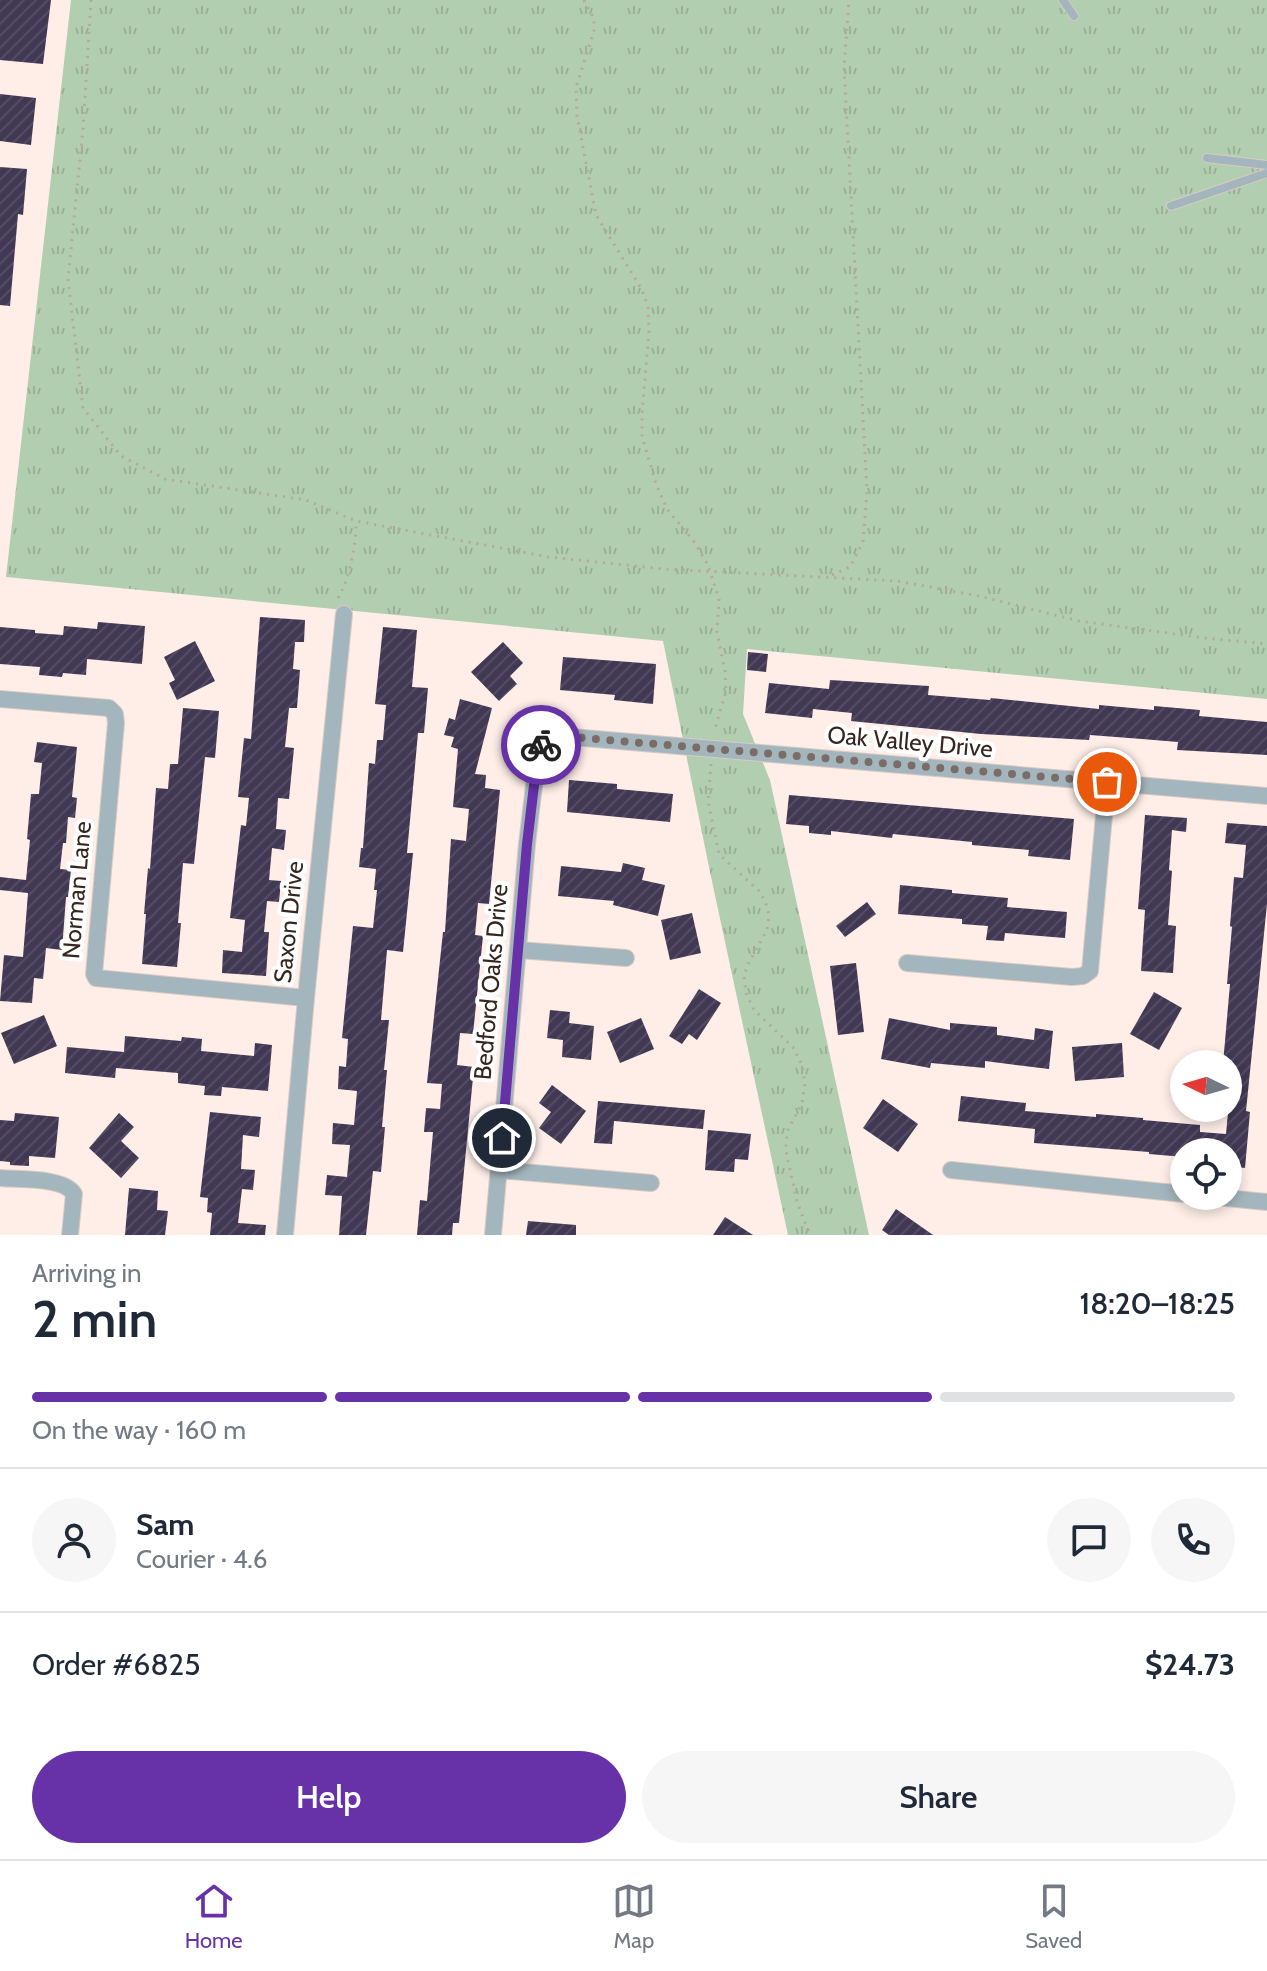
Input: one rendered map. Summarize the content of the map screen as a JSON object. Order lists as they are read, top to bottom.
{
  "streets": {
    "street": [
      "Oak Valley Drive",
      "Norman Lane",
      "Saxon Drive",
      "Bedford Oaks Drive"
    ]
  },
  "crossings": [
    ["Oak Valley Drive", "Bedford Oaks Drive"],
    ["Norman Lane", "Saxon Drive"]
  ],
  "north": "left",
  "page": {
    "heading": ["2 min", "Arriving in", "18:20–18:25"],
    "panel": [
      "Sam",
      "Courier · 4.6",
      "Order #6825",
      "$24.73"
    ],
    "bar": "On the way · 160 m",
    "buttons": ["Help", "Share"],
    "tabs": ["Home", "Map", "Saved"]
  }
}
